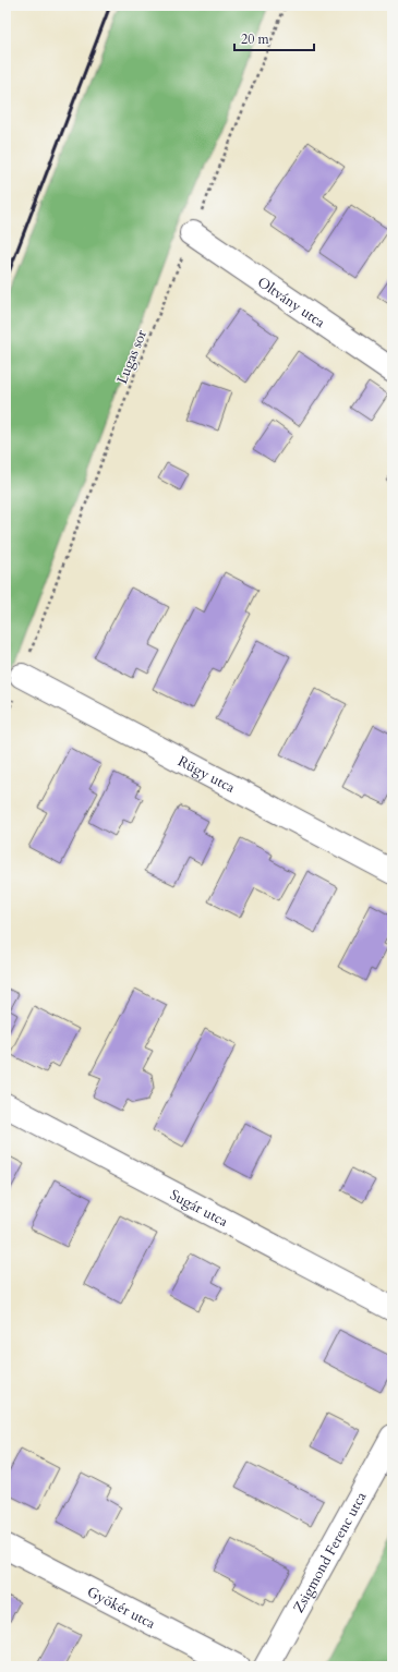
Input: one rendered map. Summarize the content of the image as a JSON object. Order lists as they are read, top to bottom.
{
  "streets": {
    "street": [
      "Oltvány utca",
      "Rügy utca",
      "Sugár utca",
      "Zsigmond Ferenc utca",
      "Gyökér utca"
    ],
    "path": ["Lugas sor"]
  },
  "crossings": [
    ["Oltvány utca", "Lugas sor"],
    ["Lugas sor", "Rügy utca"]
  ],
  "scale_bar": "20 m"
}
